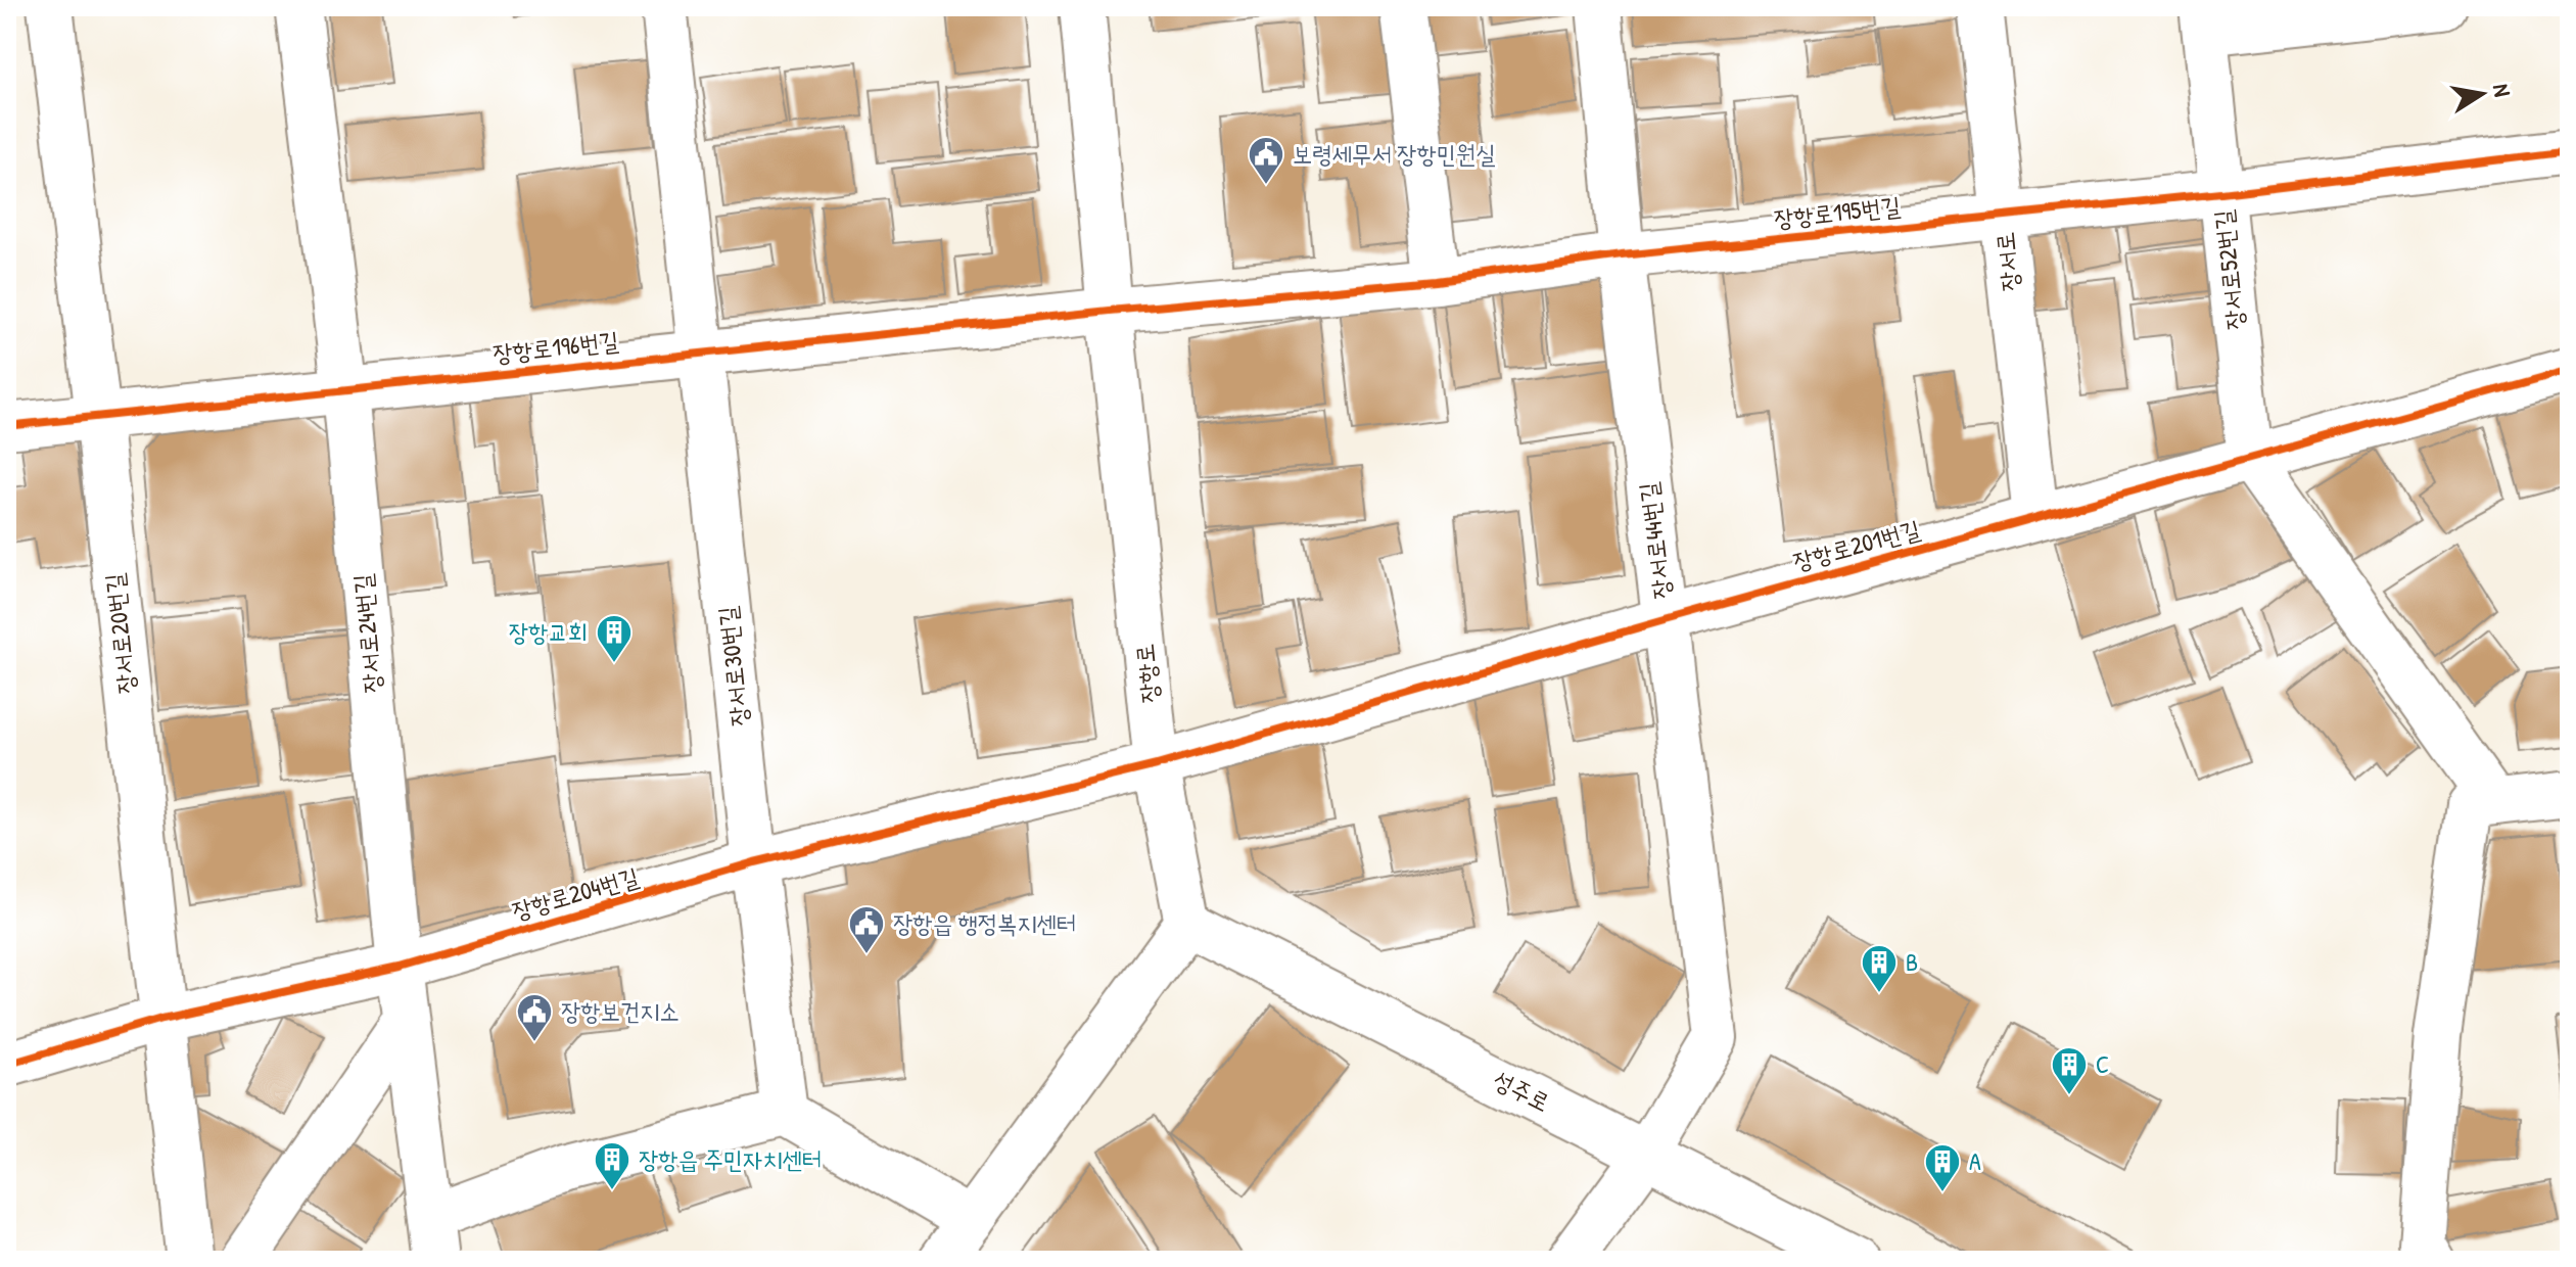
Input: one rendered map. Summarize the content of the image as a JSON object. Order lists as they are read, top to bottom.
{
  "streets": {
    "street": [
      "장항로195번길",
      "장서로",
      "장서로52번길",
      "장항로196번길",
      "장서로44번길",
      "장항로201번길",
      "장서로20번길",
      "장서로24번길",
      "장서로30번길",
      "장항로",
      "장항로204번길",
      "성주로"
    ]
  },
  "crossings": [
    ["장항로195번길", "장서로"],
    ["장항로195번길", "장서로52번길"],
    ["장항로195번길", "장항로196번길"],
    ["장항로195번길", "장서로44번길"],
    ["장항로195번길", "장항로"],
    ["장서로", "장항로201번길"],
    ["장서로52번길", "장항로201번길"],
    ["장항로196번길", "장서로20번길"],
    ["장항로196번길", "장서로24번길"],
    ["장항로196번길", "장서로30번길"],
    ["장항로196번길", "장항로"],
    ["장서로44번길", "장항로201번길"],
    ["장서로44번길", "성주로"],
    ["장항로201번길", "장항로"],
    ["장항로201번길", "장항로204번길"],
    ["장서로20번길", "장항로204번길"],
    ["장서로24번길", "장항로204번길"],
    ["장서로30번길", "장항로204번길"],
    ["장항로", "장항로204번길"],
    ["장항로", "성주로"]
  ],
  "places": {
    "public building": ["보령세무서 장항민원실", "장항읍 행정복지센터", "장항보건지소"],
    "building": [
      "장항교회",
      "B",
      "C",
      "장항읍 주민자치센터",
      "A"
    ]
  },
  "north": "right"
}
